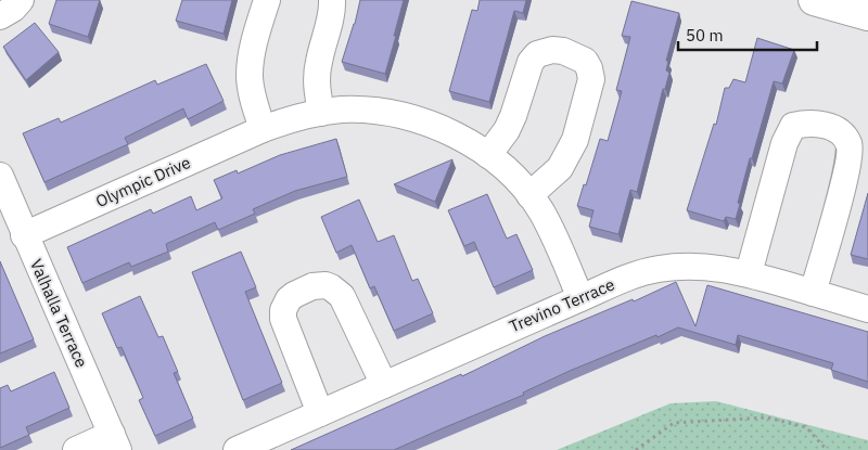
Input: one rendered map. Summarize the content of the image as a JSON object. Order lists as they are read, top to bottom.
{
  "streets": {
    "street": ["Olympic Drive", "Trevino Terrace", "Valhalla Terrace"]
  },
  "crossings": [
    ["Olympic Drive", "Trevino Terrace"],
    ["Olympic Drive", "Valhalla Terrace"]
  ],
  "scale_bar": "50 m"
}
